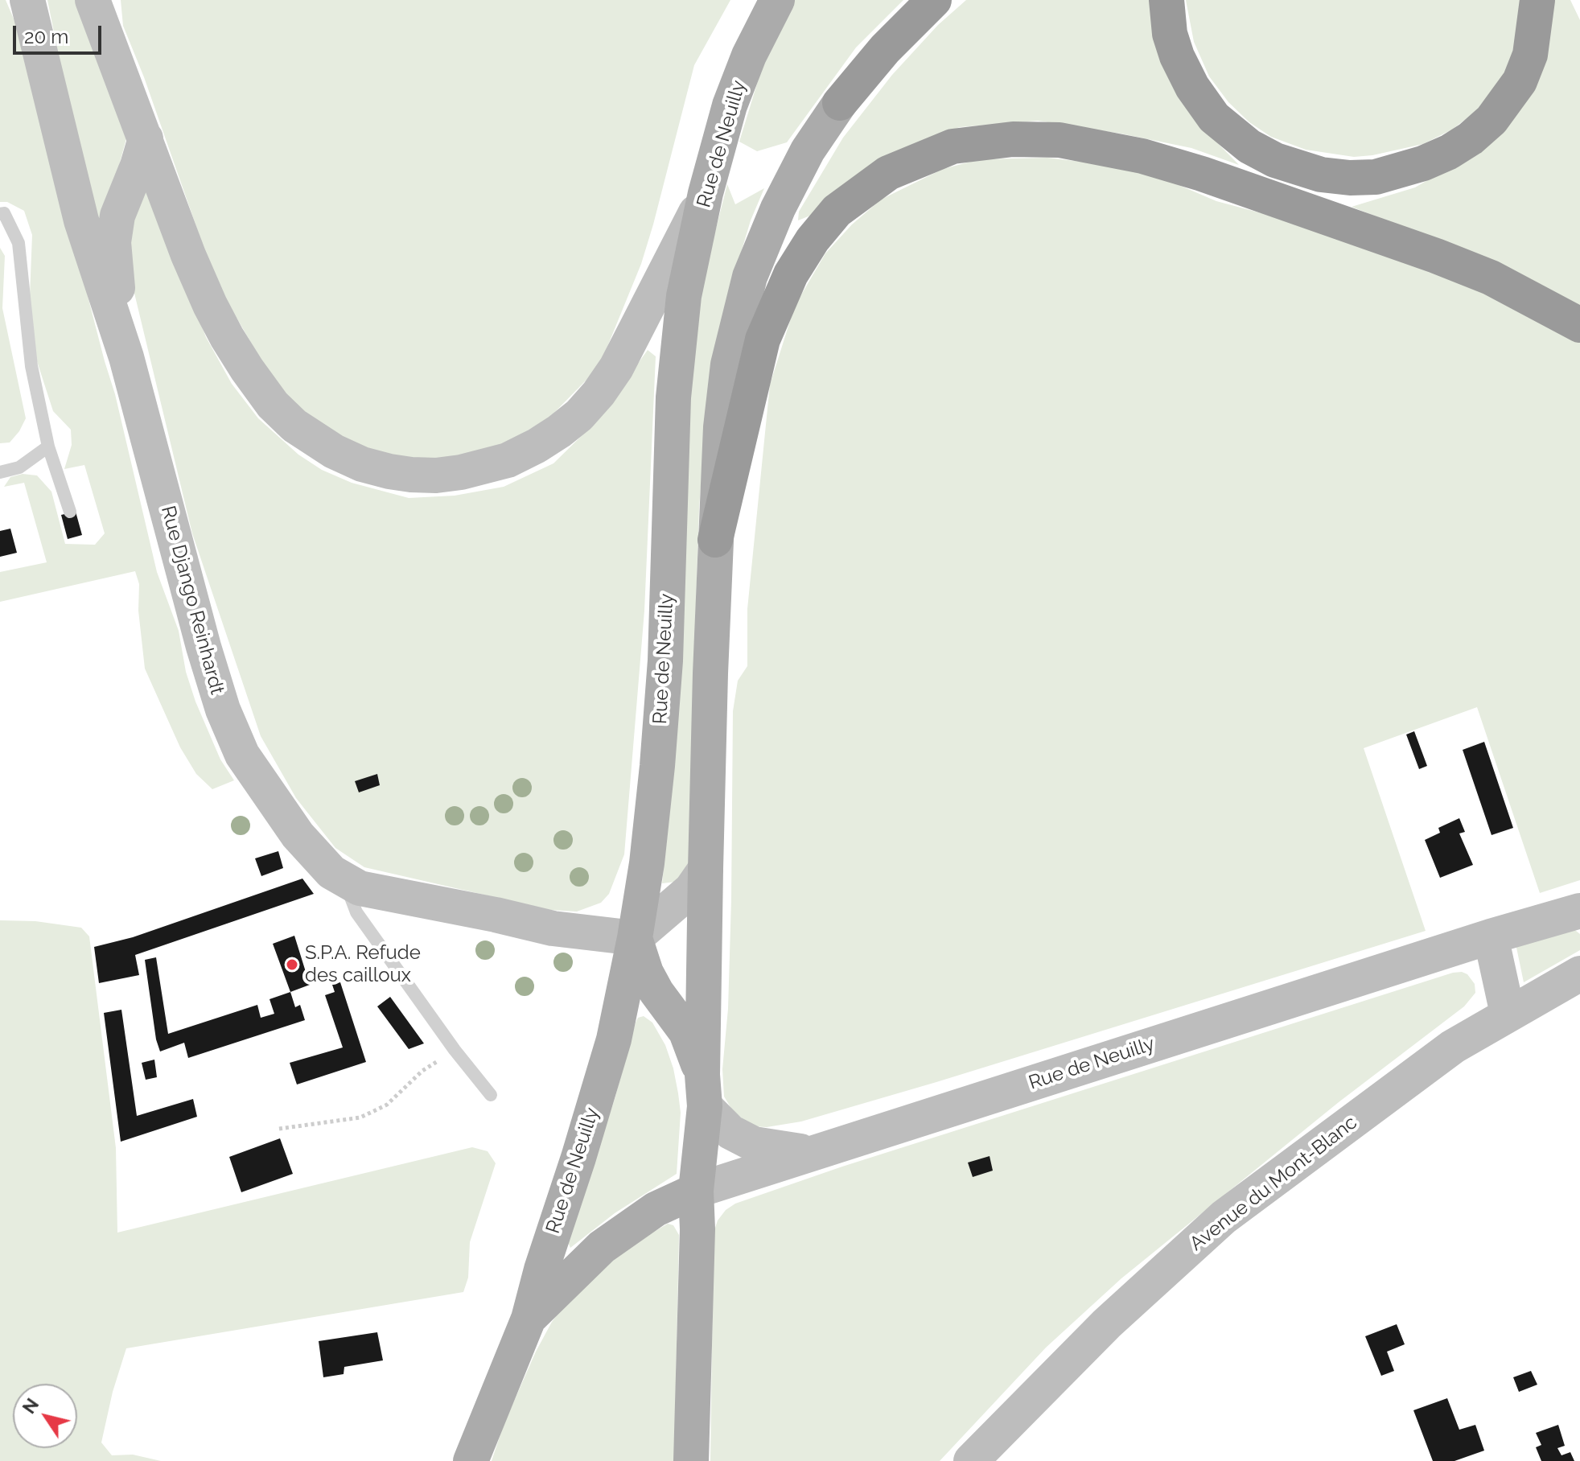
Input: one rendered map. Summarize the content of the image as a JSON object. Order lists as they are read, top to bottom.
{
  "streets": {
    "main road": ["Rue de Neuilly", "Rue Django Reinhardt", "Avenue du Mont-Blanc"]
  },
  "crossings": [
    ["Rue de Neuilly", "Rue Django Reinhardt"]
  ],
  "places": ["S.P.A. Refude des cailloux"],
  "scale_bar": "20 m",
  "north": "top left"
}
